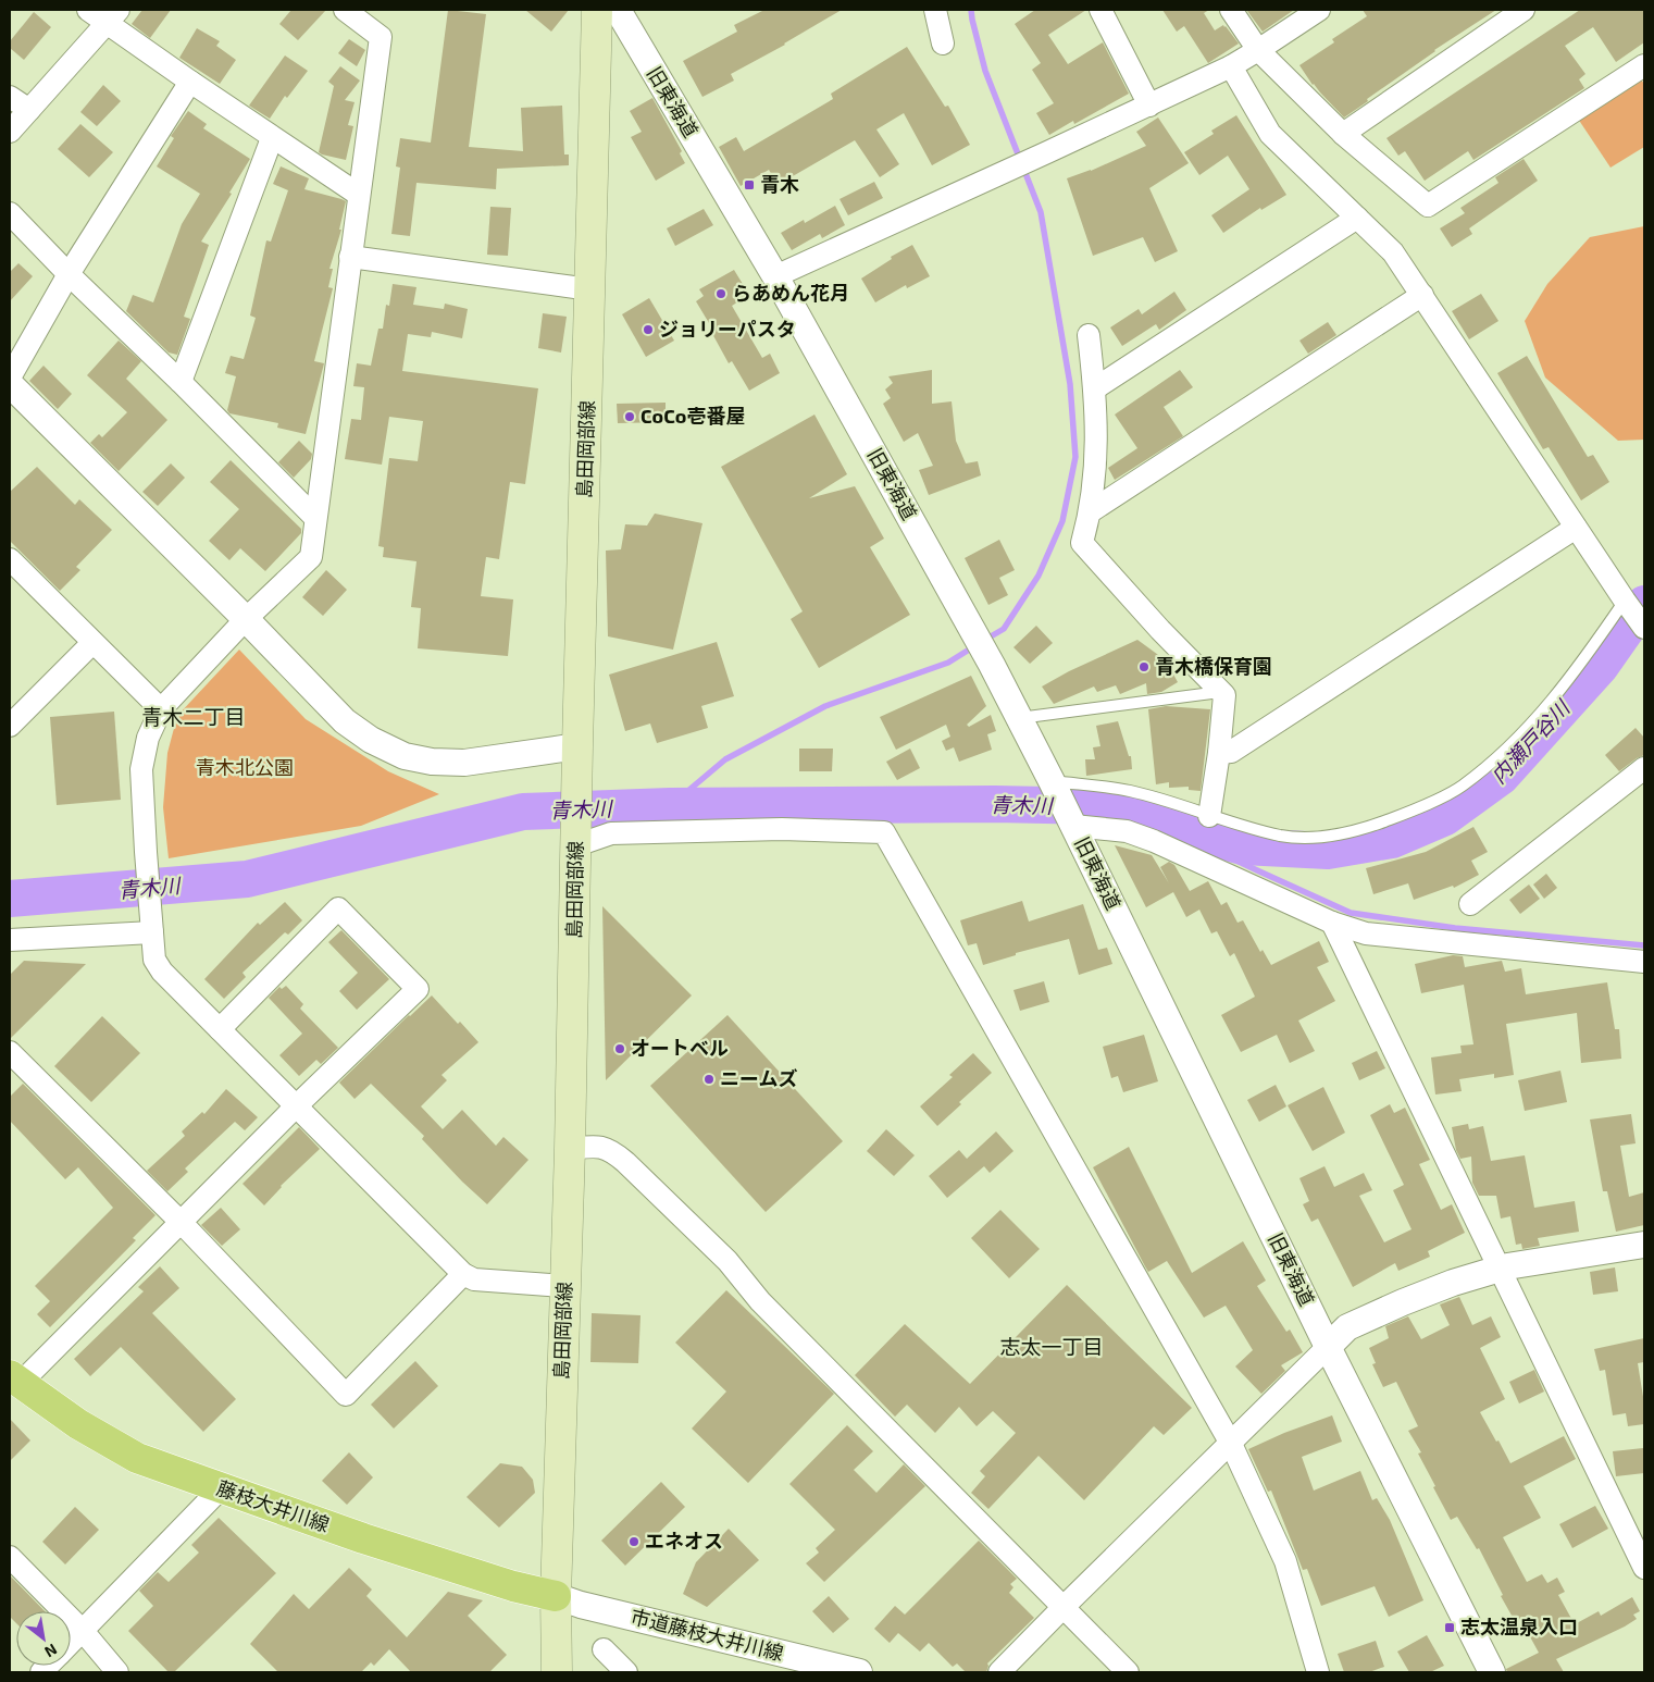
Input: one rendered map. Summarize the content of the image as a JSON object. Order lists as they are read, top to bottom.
{
  "streets": {
    "main road": ["島田岡部線", "藤枝大井川線"],
    "street": ["旧東海道", "市道藤枝大井川線"]
  },
  "crossings": [
    ["島田岡部線", "藤枝大井川線"],
    ["島田岡部線", "市道藤枝大井川線"],
    ["藤枝大井川線", "市道藤枝大井川線"]
  ],
  "districts": ["青木二丁目", "志太一丁目"],
  "water": ["内瀬戸谷川", "青木川"],
  "parks": ["青木北公園"],
  "places": {
    "transit": ["青木", "志太温泉入口"],
    "other": [
      "らあめん花月",
      "ジョリーパスタ",
      "CoCo壱番屋",
      "青木橋保育園",
      "オートベル",
      "ニームズ",
      "エネオス"
    ]
  },
  "north": "bottom right"
}
